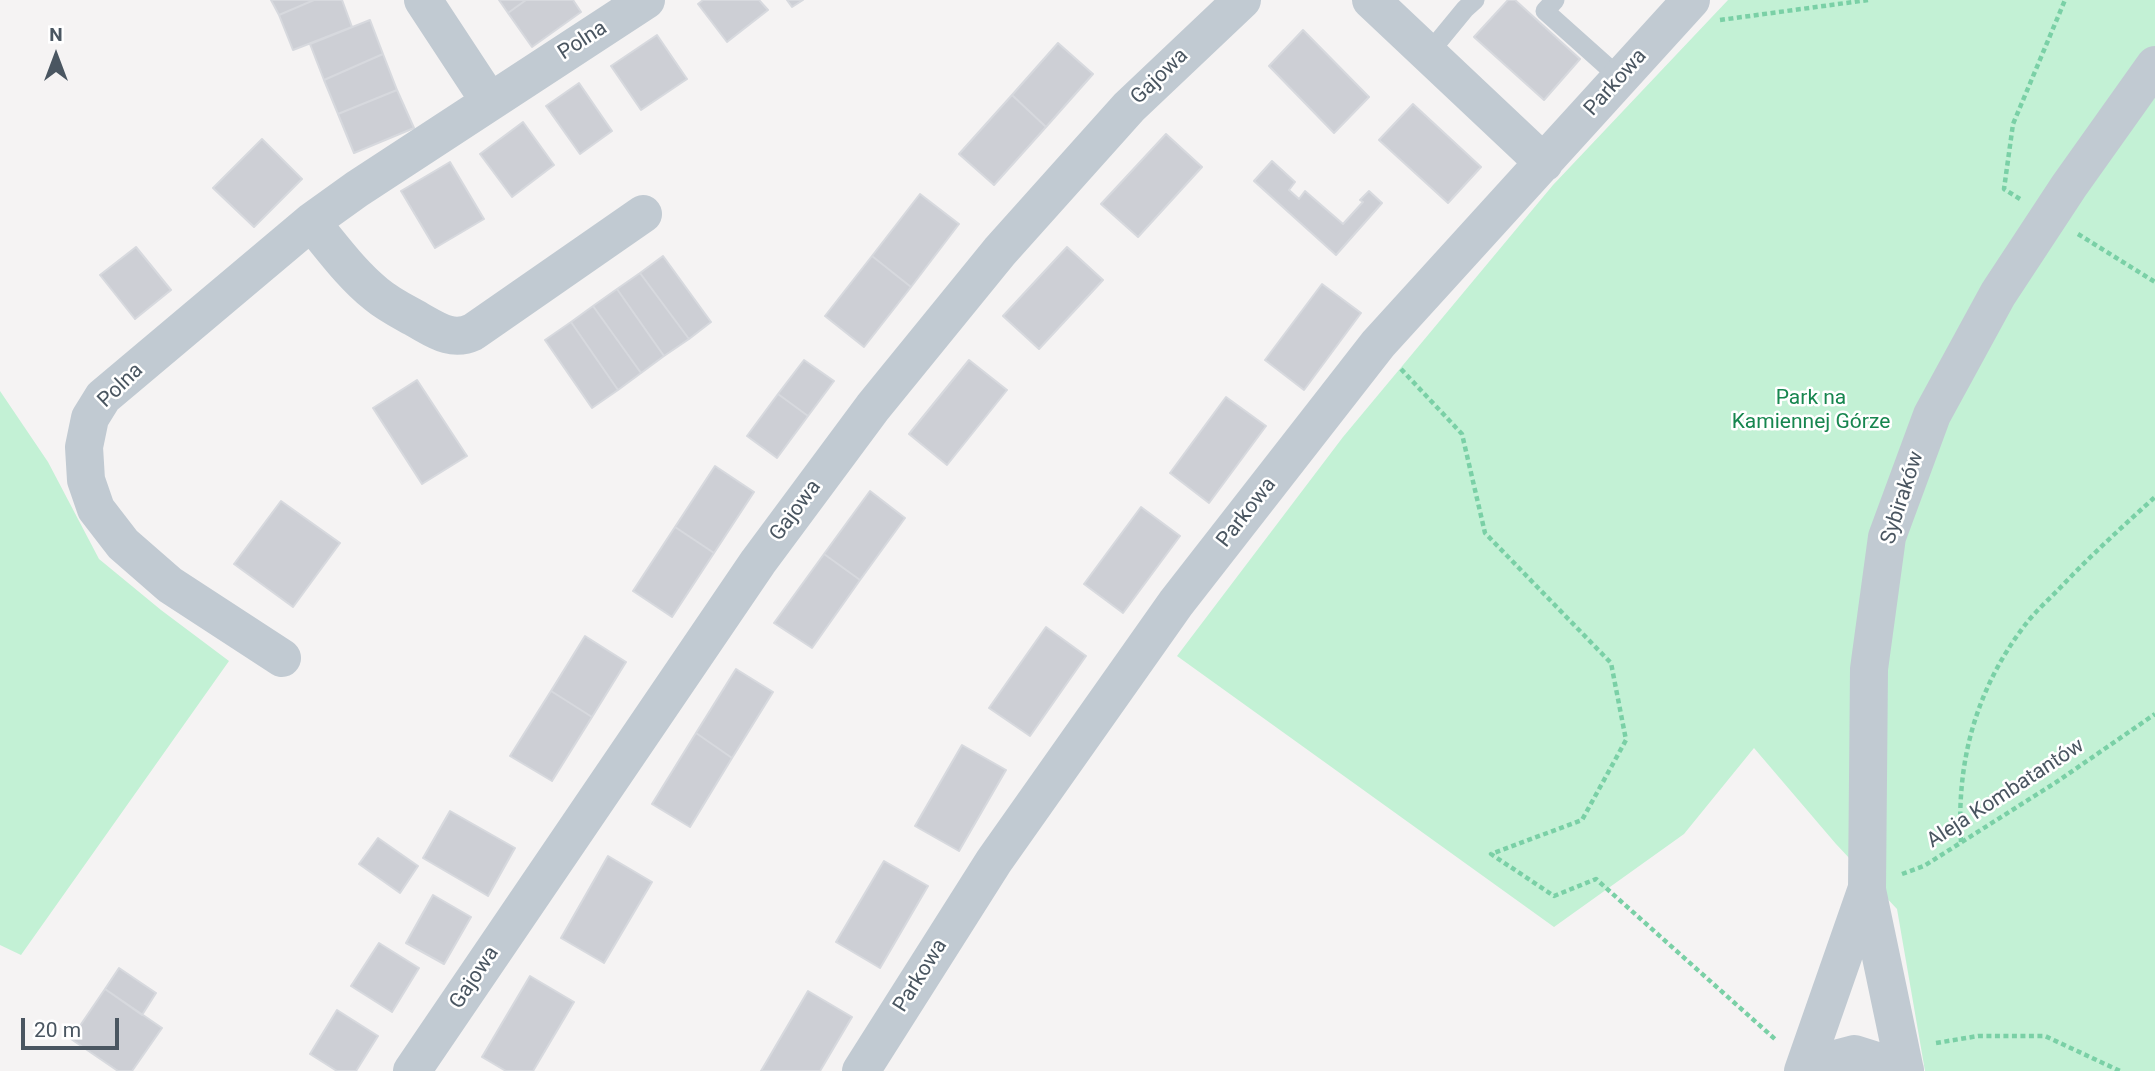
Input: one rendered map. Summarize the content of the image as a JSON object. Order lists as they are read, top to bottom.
{
  "streets": {
    "street": [
      "Polna",
      "Gajowa",
      "Parkowa",
      "Sybiraków"
    ],
    "path": ["Aleja Kombatantów"]
  },
  "crossings": [
    ["Sybiraków", "Aleja Kombatantów"]
  ],
  "parks": ["Park na Kamiennej Górze"],
  "scale_bar": "20 m",
  "north": "top"
}
